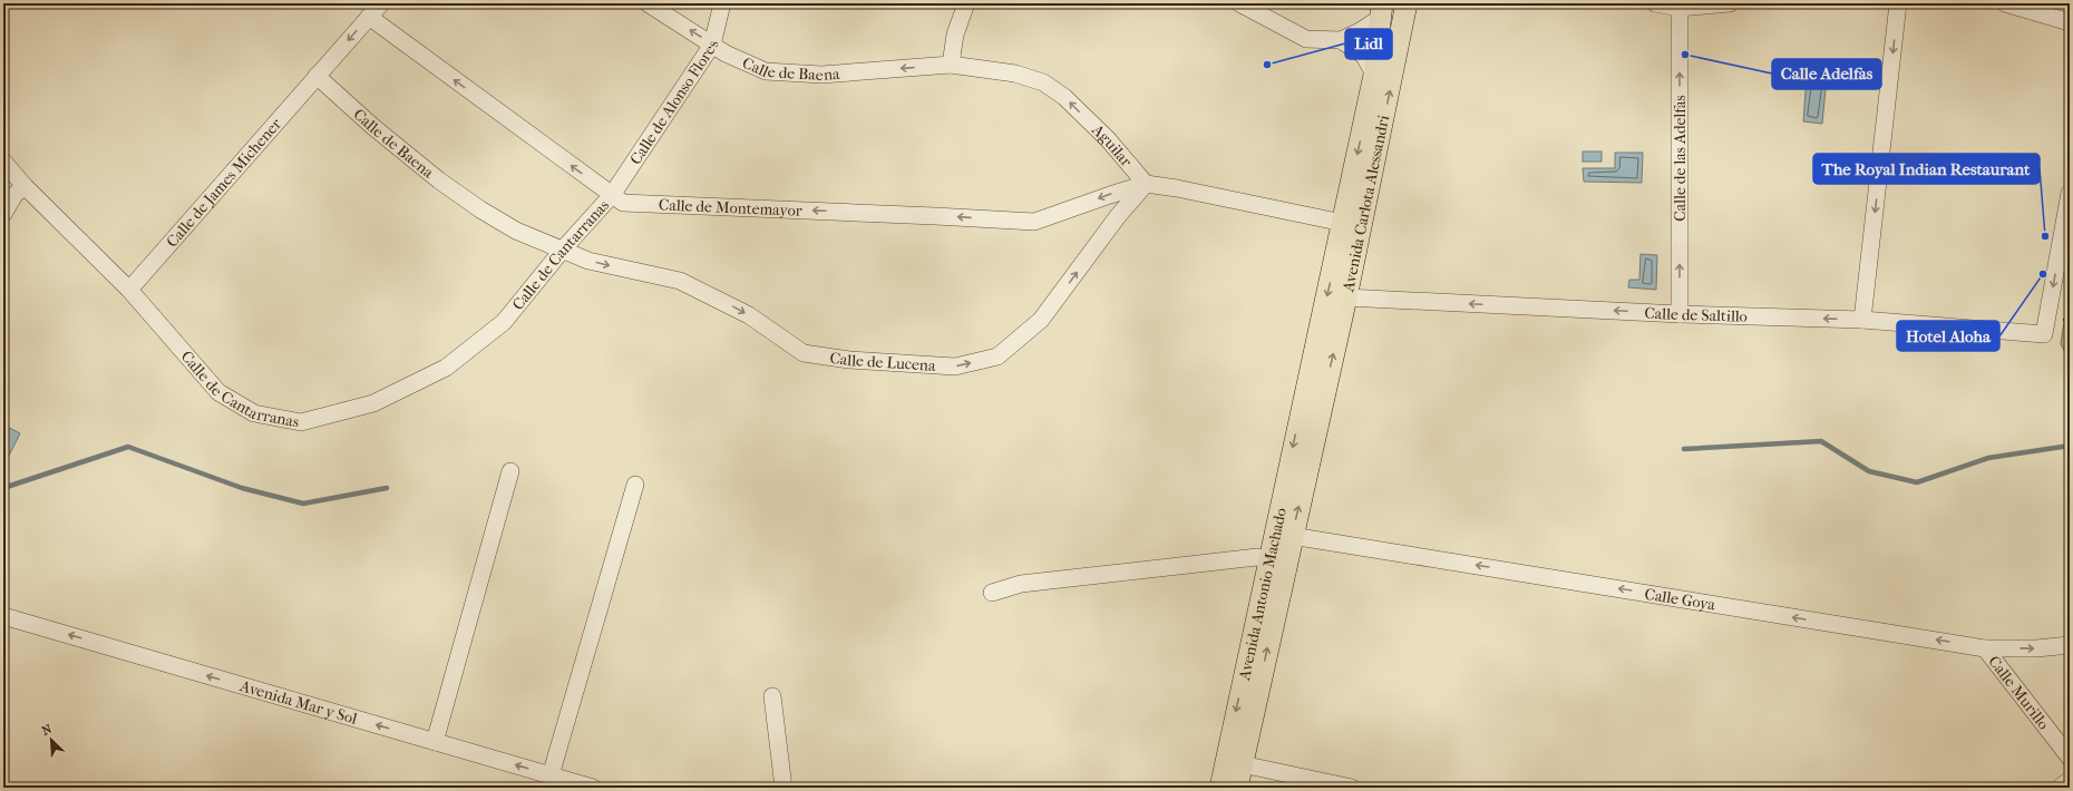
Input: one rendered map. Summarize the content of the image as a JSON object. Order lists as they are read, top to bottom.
{
  "streets": {
    "main road": ["Avenida Carlota Alessandri", "Avenida Antonio Machado"],
    "street": [
      "Calle de Baena",
      "Calle de Alonso Flores",
      "Aguilar",
      "Calle de las Adelfas",
      "Calle de James Michener",
      "Calle de Montemayor",
      "Calle de Cantarranas",
      "Calle de Saltillo",
      "Calle de Lucena",
      "Calle Goya",
      "Calle Murillo",
      "Avenida Mar y Sol"
    ]
  },
  "crossings": [
    ["Calle de Baena", "Calle de Alonso Flores"],
    ["Calle de Baena", "Aguilar"],
    ["Calle de Baena", "Calle de James Michener"],
    ["Calle de Baena", "Calle de Cantarranas"],
    ["Calle de Baena", "Calle de Lucena"],
    ["Calle de Alonso Flores", "Calle de Montemayor"],
    ["Calle de Alonso Flores", "Calle de Cantarranas"],
    ["Aguilar", "Calle de Montemayor"],
    ["Aguilar", "Calle de Lucena"],
    ["Calle de las Adelfas", "Calle de Saltillo"],
    ["Calle de James Michener", "Calle de Cantarranas"],
    ["Avenida Carlota Alessandri", "Calle de Saltillo"],
    ["Avenida Carlota Alessandri", "Avenida Antonio Machado"],
    ["Calle de Montemayor", "Calle de Cantarranas"],
    ["Calle de Montemayor", "Calle de Lucena"],
    ["Calle de Cantarranas", "Calle de Lucena"],
    ["Avenida Antonio Machado", "Calle Goya"],
    ["Calle Goya", "Calle Murillo"]
  ],
  "one_way": [
    "Calle de Baena",
    "Aguilar",
    "Calle de las Adelfas",
    "Calle de Montemayor",
    "Calle de Saltillo",
    "Calle de Lucena",
    "Avenida Mar y Sol"
  ],
  "places": [
    "Calle Adelfas",
    "Lidl",
    "The Royal Indian Restaurant",
    "Hotel Aloha"
  ],
  "north": "top left"
}
